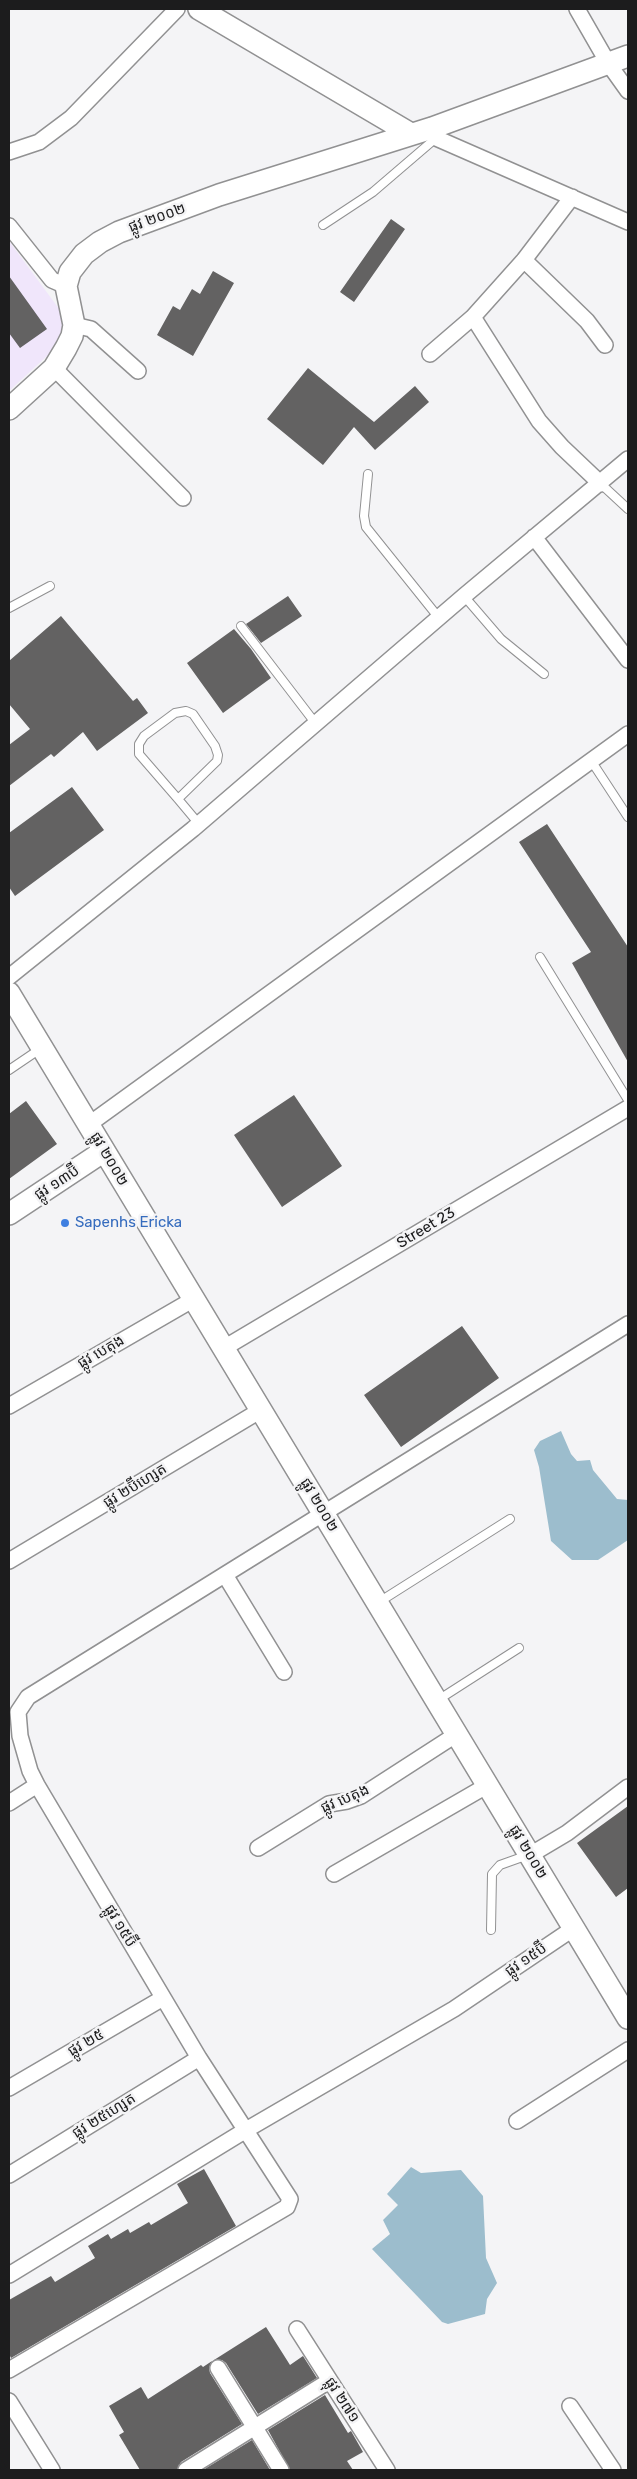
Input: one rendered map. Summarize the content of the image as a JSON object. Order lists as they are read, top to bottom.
{
  "streets": {
    "street": [
      "ផ្លូវ ២០០២",
      "ផ្លូវ ១៣ប៊ី",
      "Street 23",
      "ផ្លូវ បេតុង",
      "ផ្លូវ ២ប៊ីហ្សេត",
      "ផ្លូវ ១៥ប៊ី",
      "ផ្លូវ ២៥",
      "ផ្លូវ ២៥ហ្សេត",
      "ផ្លុវ ២៧១"
    ]
  },
  "crossings": [
    ["ផ្លូវ ២០០២", "ផ្លូវ ១៣ប៊ី"],
    ["ផ្លូវ ២០០២", "Street 23"],
    ["ផ្លូវ ២០០២", "ផ្លូវ បេតុង"],
    ["ផ្លូវ ២០០២", "ផ្លូវ ២ប៊ីហ្សេត"],
    ["ផ្លូវ ២០០២", "ផ្លូវ ១៥ប៊ី"],
    ["ផ្លូវ ១៥ប៊ី", "ផ្លូវ ២៥"],
    ["ផ្លូវ ១៥ប៊ី", "ផ្លូវ ២៥ហ្សេត"]
  ],
  "places": ["Sapenhs Ericka"]
}
